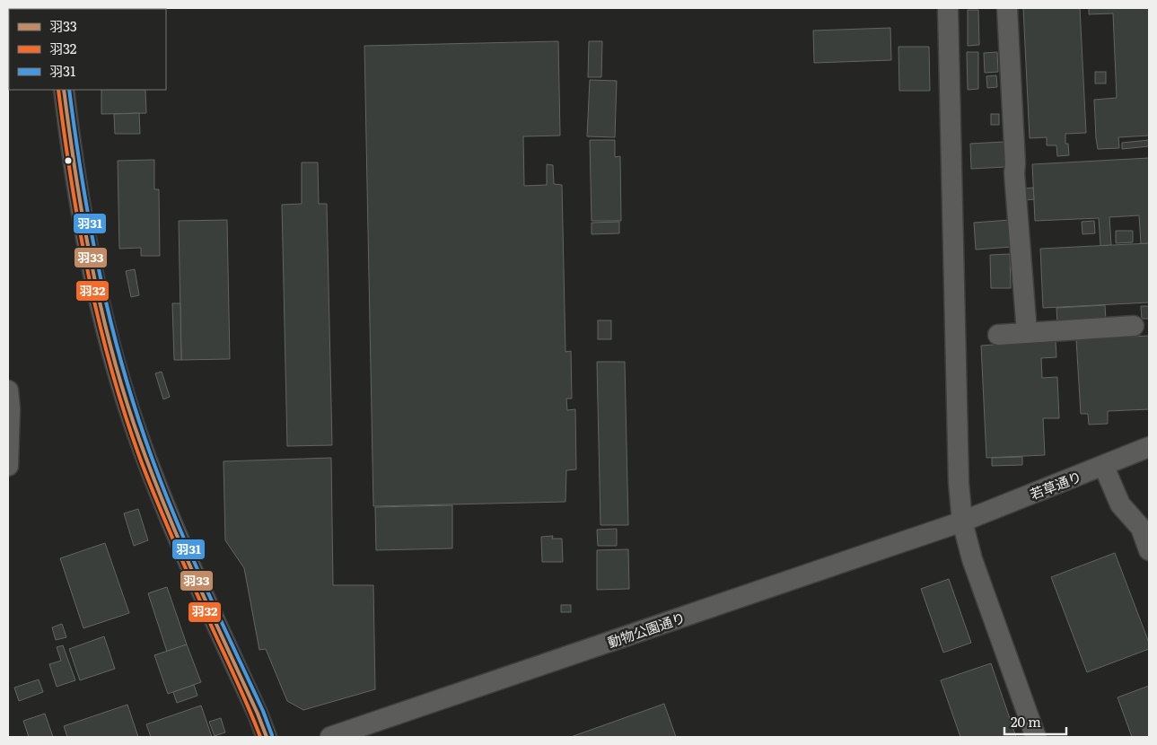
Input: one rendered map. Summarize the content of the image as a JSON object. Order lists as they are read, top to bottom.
{
  "streets": {
    "street": ["若草通り", "動物公園通り"]
  },
  "crossings": [
    ["若草通り", "動物公園通り"]
  ],
  "lines": ["transit line 羽33", "transit line 羽32", "transit line 羽31"],
  "legend": ["羽33", "羽32", "羽31"],
  "scale_bar": "20 m"
}
